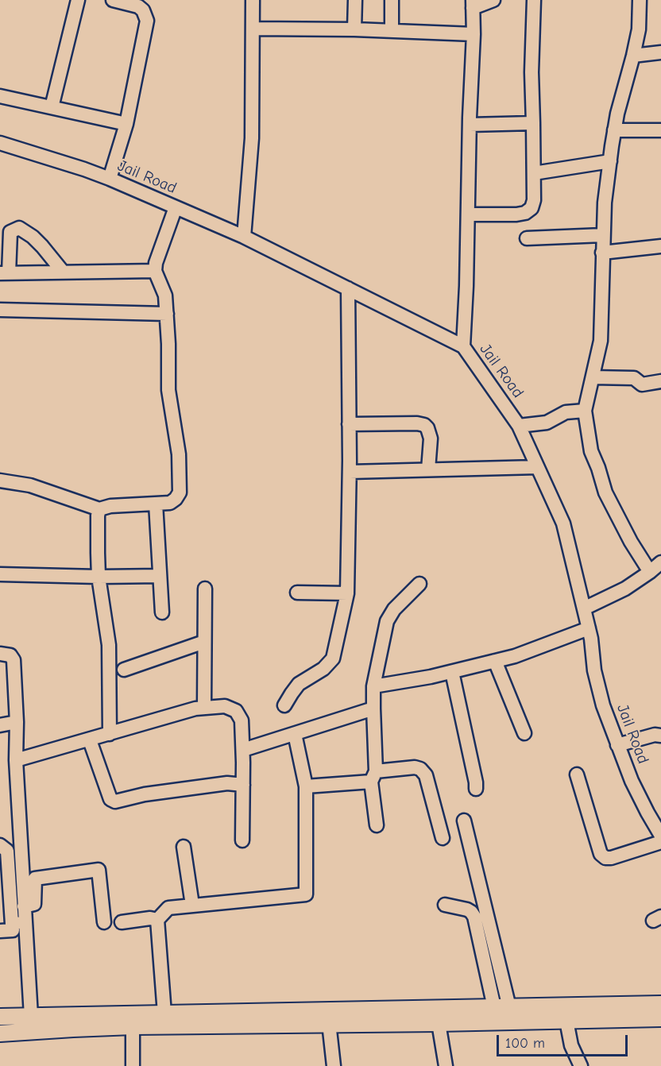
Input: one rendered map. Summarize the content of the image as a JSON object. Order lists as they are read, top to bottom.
{
  "streets": {
    "street": ["Jail Road"]
  },
  "scale_bar": "100 m"
}
